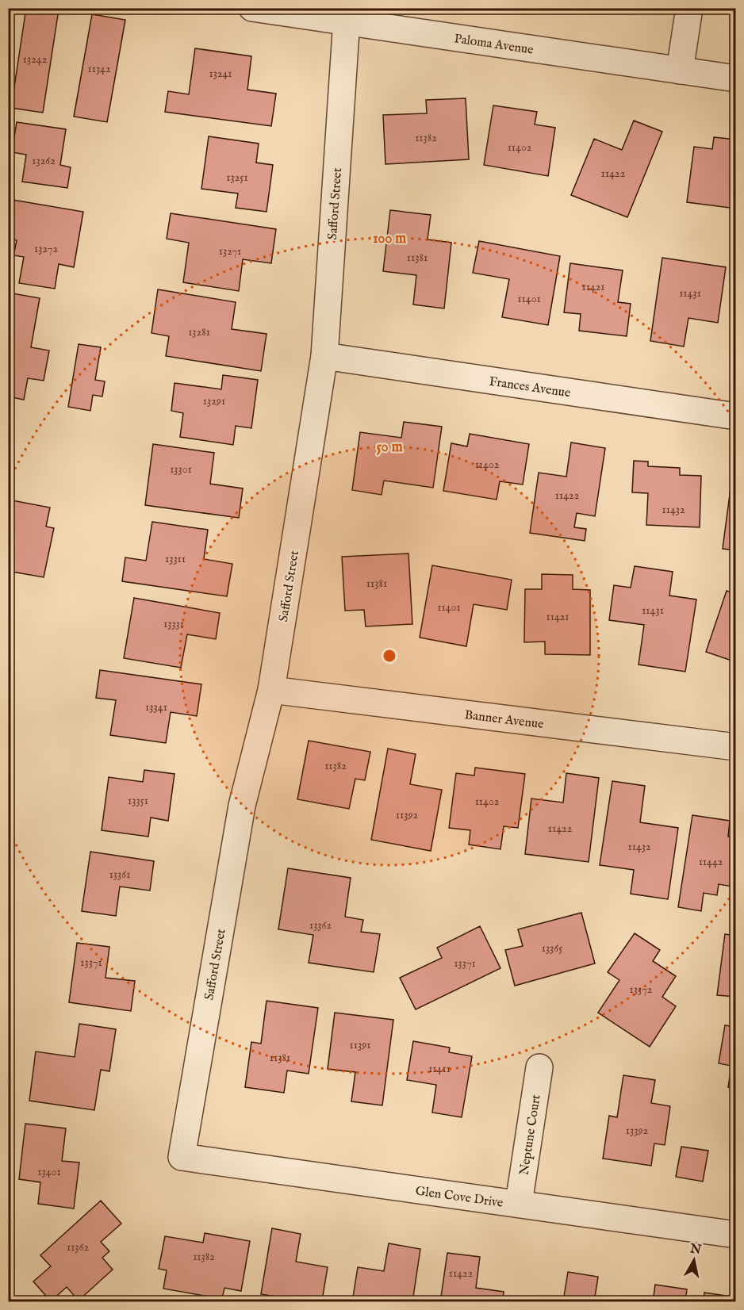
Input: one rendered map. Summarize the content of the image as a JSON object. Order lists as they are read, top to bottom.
{
  "streets": {
    "street": [
      "Paloma Avenue",
      "Safford Street",
      "Frances Avenue",
      "Banner Avenue",
      "Neptune Court",
      "Glen Cove Drive"
    ]
  },
  "crossings": [
    ["Paloma Avenue", "Safford Street"],
    ["Safford Street", "Frances Avenue"],
    ["Safford Street", "Banner Avenue"],
    ["Safford Street", "Glen Cove Drive"],
    ["Neptune Court", "Glen Cove Drive"]
  ],
  "house_numbers": [
    "13242",
    "11342",
    "13241",
    "11382",
    "11402",
    "13262",
    "11422",
    "13251",
    "13272",
    "13271",
    "11381",
    "11421",
    "11431",
    "11401",
    "13281",
    "13291",
    "11402",
    "13301",
    "11422",
    "11432",
    "13311",
    "11381",
    "11401",
    "11431",
    "11421",
    "13331",
    "13341",
    "11382",
    "13351",
    "11402",
    "11392",
    "11422",
    "11432",
    "11442",
    "13361",
    "13362",
    "13365",
    "13371",
    "13371",
    "13372",
    "11391",
    "11381",
    "11411",
    "13392",
    "13401",
    "11362",
    "11382",
    "11422"
  ],
  "north": "top",
  "rings": ["100 m", "50 m"]
}
